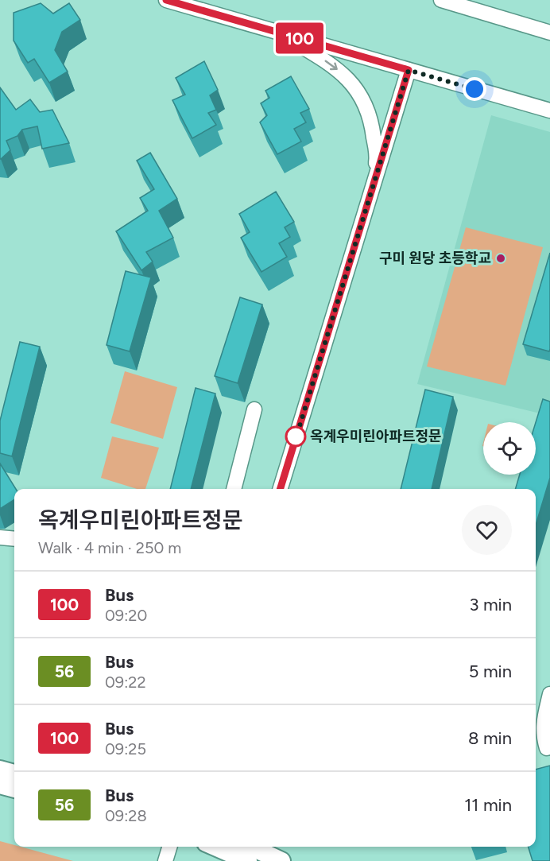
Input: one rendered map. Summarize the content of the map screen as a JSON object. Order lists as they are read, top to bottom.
{
  "places": ["구미 원당 초등학교", "옥계우미린아파트정문"],
  "lines": ["bus line 100"],
  "page": {
    "on_map": "100",
    "heading": ["옥계우미린아파트정문", "Walk · 4 min · 250 m"],
    "list": [
      {
        "mark": "100",
        "name": "Bus",
        "note": "09:20",
        "value": "3 min"
      },
      {
        "mark": "56",
        "name": "Bus",
        "note": "09:22",
        "value": "5 min"
      },
      {
        "mark": "100",
        "name": "Bus",
        "note": "09:25",
        "value": "8 min"
      },
      {
        "mark": "56",
        "name": "Bus",
        "note": "09:28",
        "value": "11 min"
      }
    ]
  }
}
